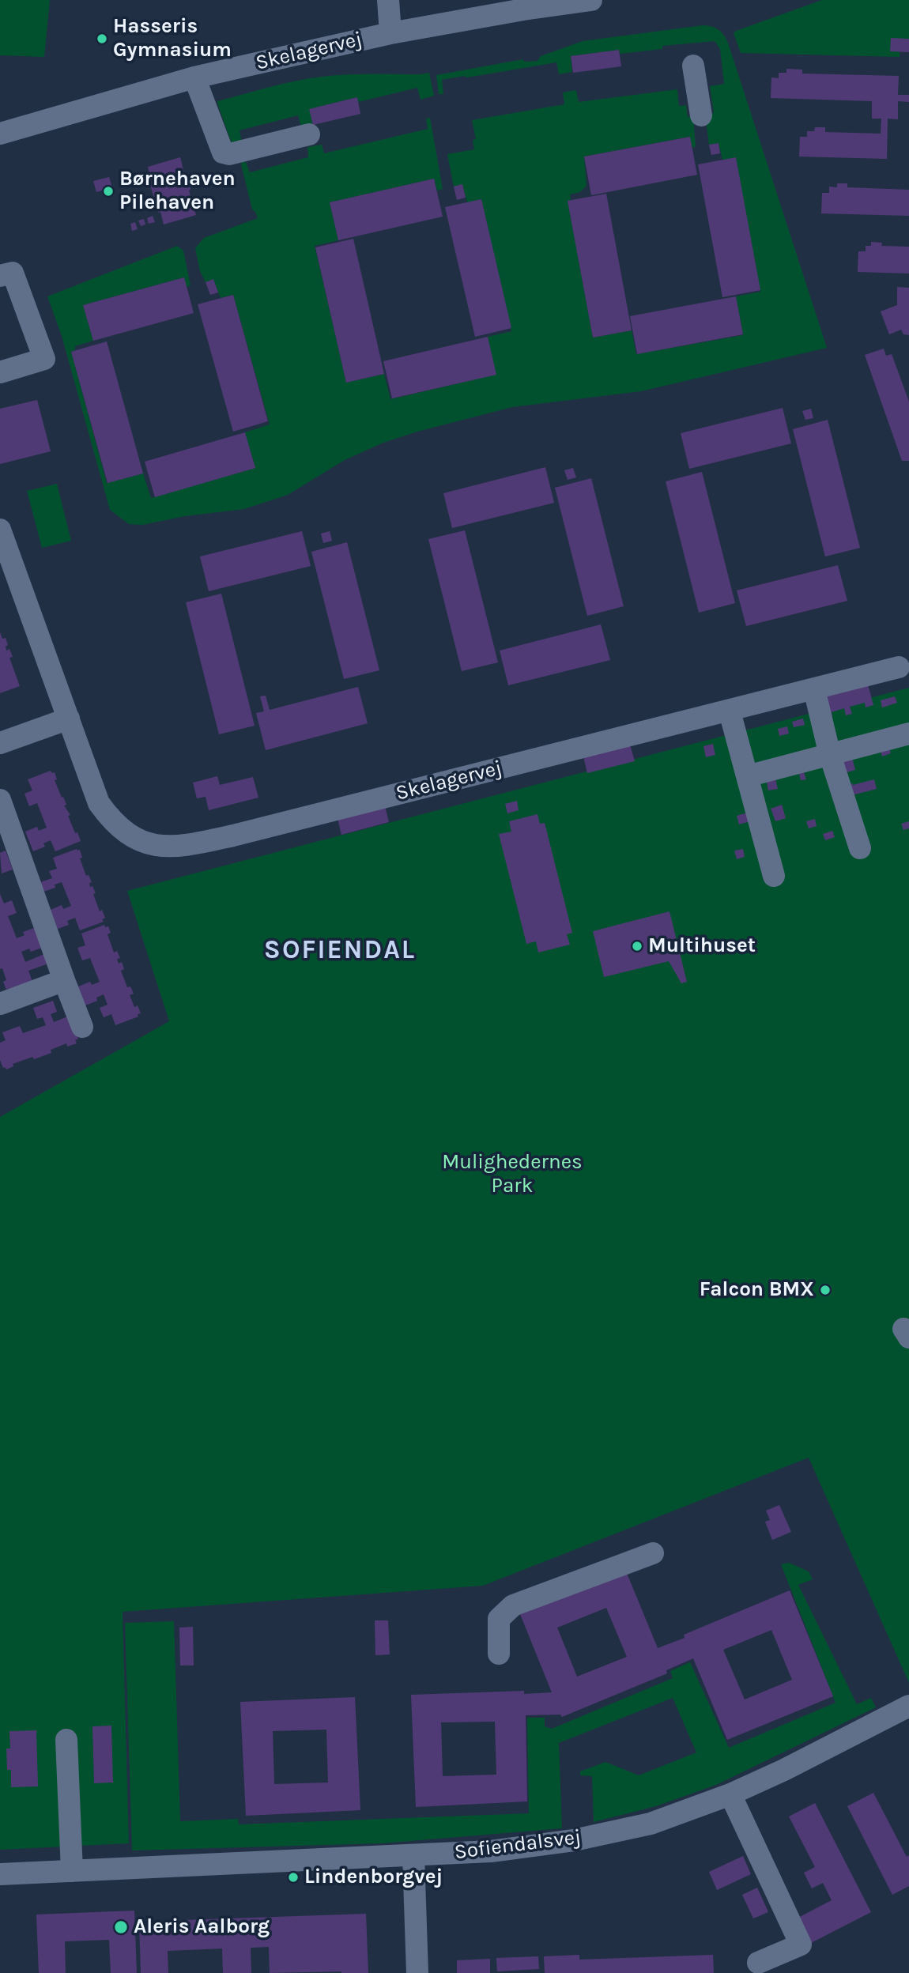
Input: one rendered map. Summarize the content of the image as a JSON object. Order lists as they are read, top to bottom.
{
  "streets": {
    "street": ["Skelagervej", "Sofiendalsvej"]
  },
  "districts": ["SOFIENDAL"],
  "parks": ["Mulighedernes Park"],
  "places": [
    "Hasseris Gymnasium",
    "Børnehaven Pilehaven",
    "Multihuset",
    "Falcon BMX",
    "Lindenborgvej",
    "Aleris Aalborg"
  ]
}
